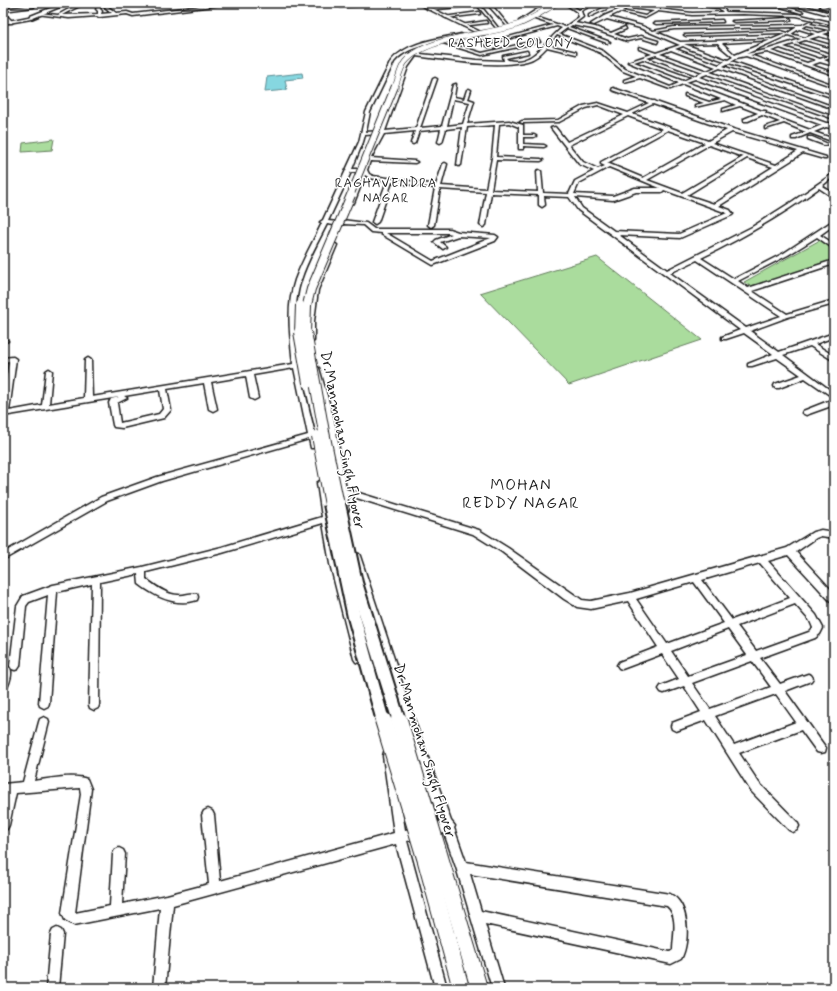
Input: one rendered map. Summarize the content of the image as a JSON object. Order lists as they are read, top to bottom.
{
  "streets": {
    "highway": ["Dr.Manmohan Singh Flyover"]
  },
  "districts": ["RASHEED COLONY", "RAGHAVENDRA NAGAR", "MOHAN REDDY NAGAR"]
}
